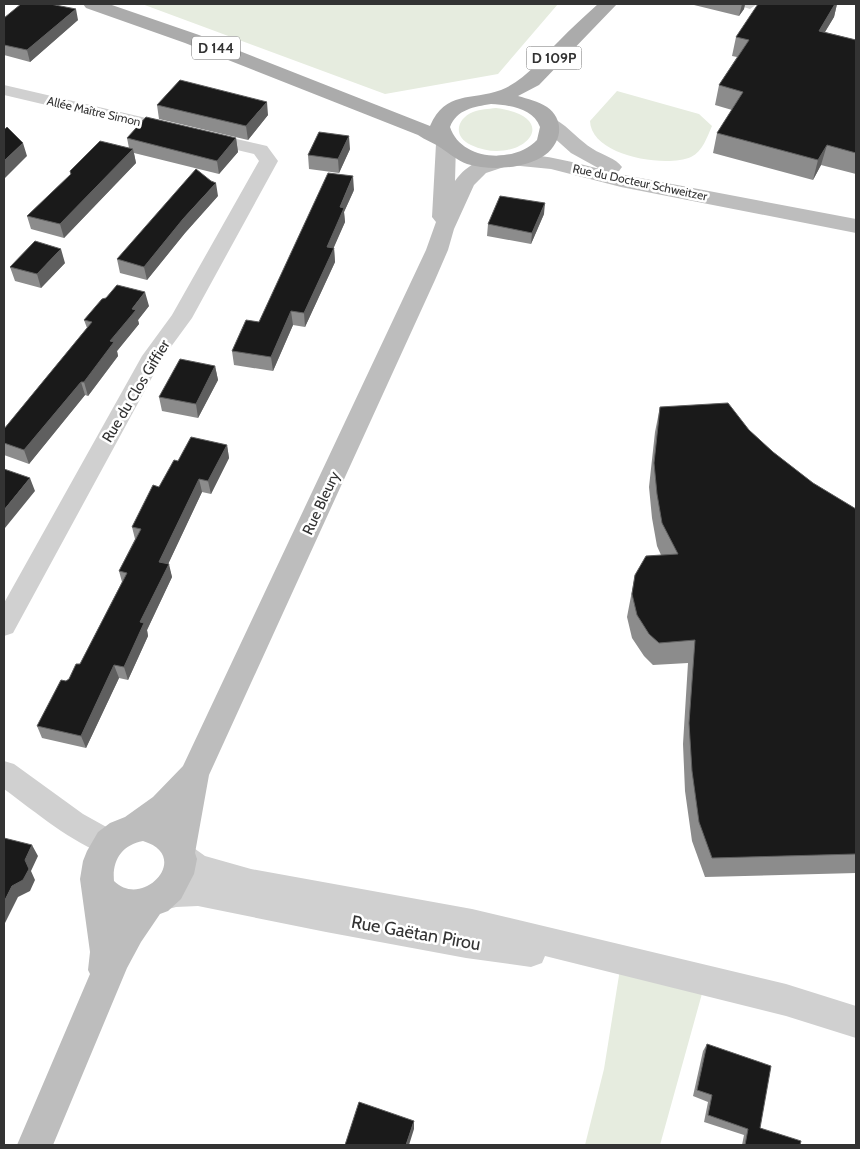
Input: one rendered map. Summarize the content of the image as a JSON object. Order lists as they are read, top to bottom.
{
  "streets": {
    "main road": ["D 144", "D 109P", "Rue du Docteur Schweitzer"],
    "street": [
      "Allée Maître Simon",
      "Rue du Clos Giffier",
      "Rue Bleury",
      "Rue Gaëtan Pirou"
    ]
  },
  "crossings": [
    ["D 109P", "Rue du Docteur Schweitzer"],
    ["Allée Maître Simon", "Rue du Clos Giffier"],
    ["Rue du Docteur Schweitzer", "Rue Bleury"],
    ["Rue Bleury", "Rue Gaëtan Pirou"]
  ]
}
